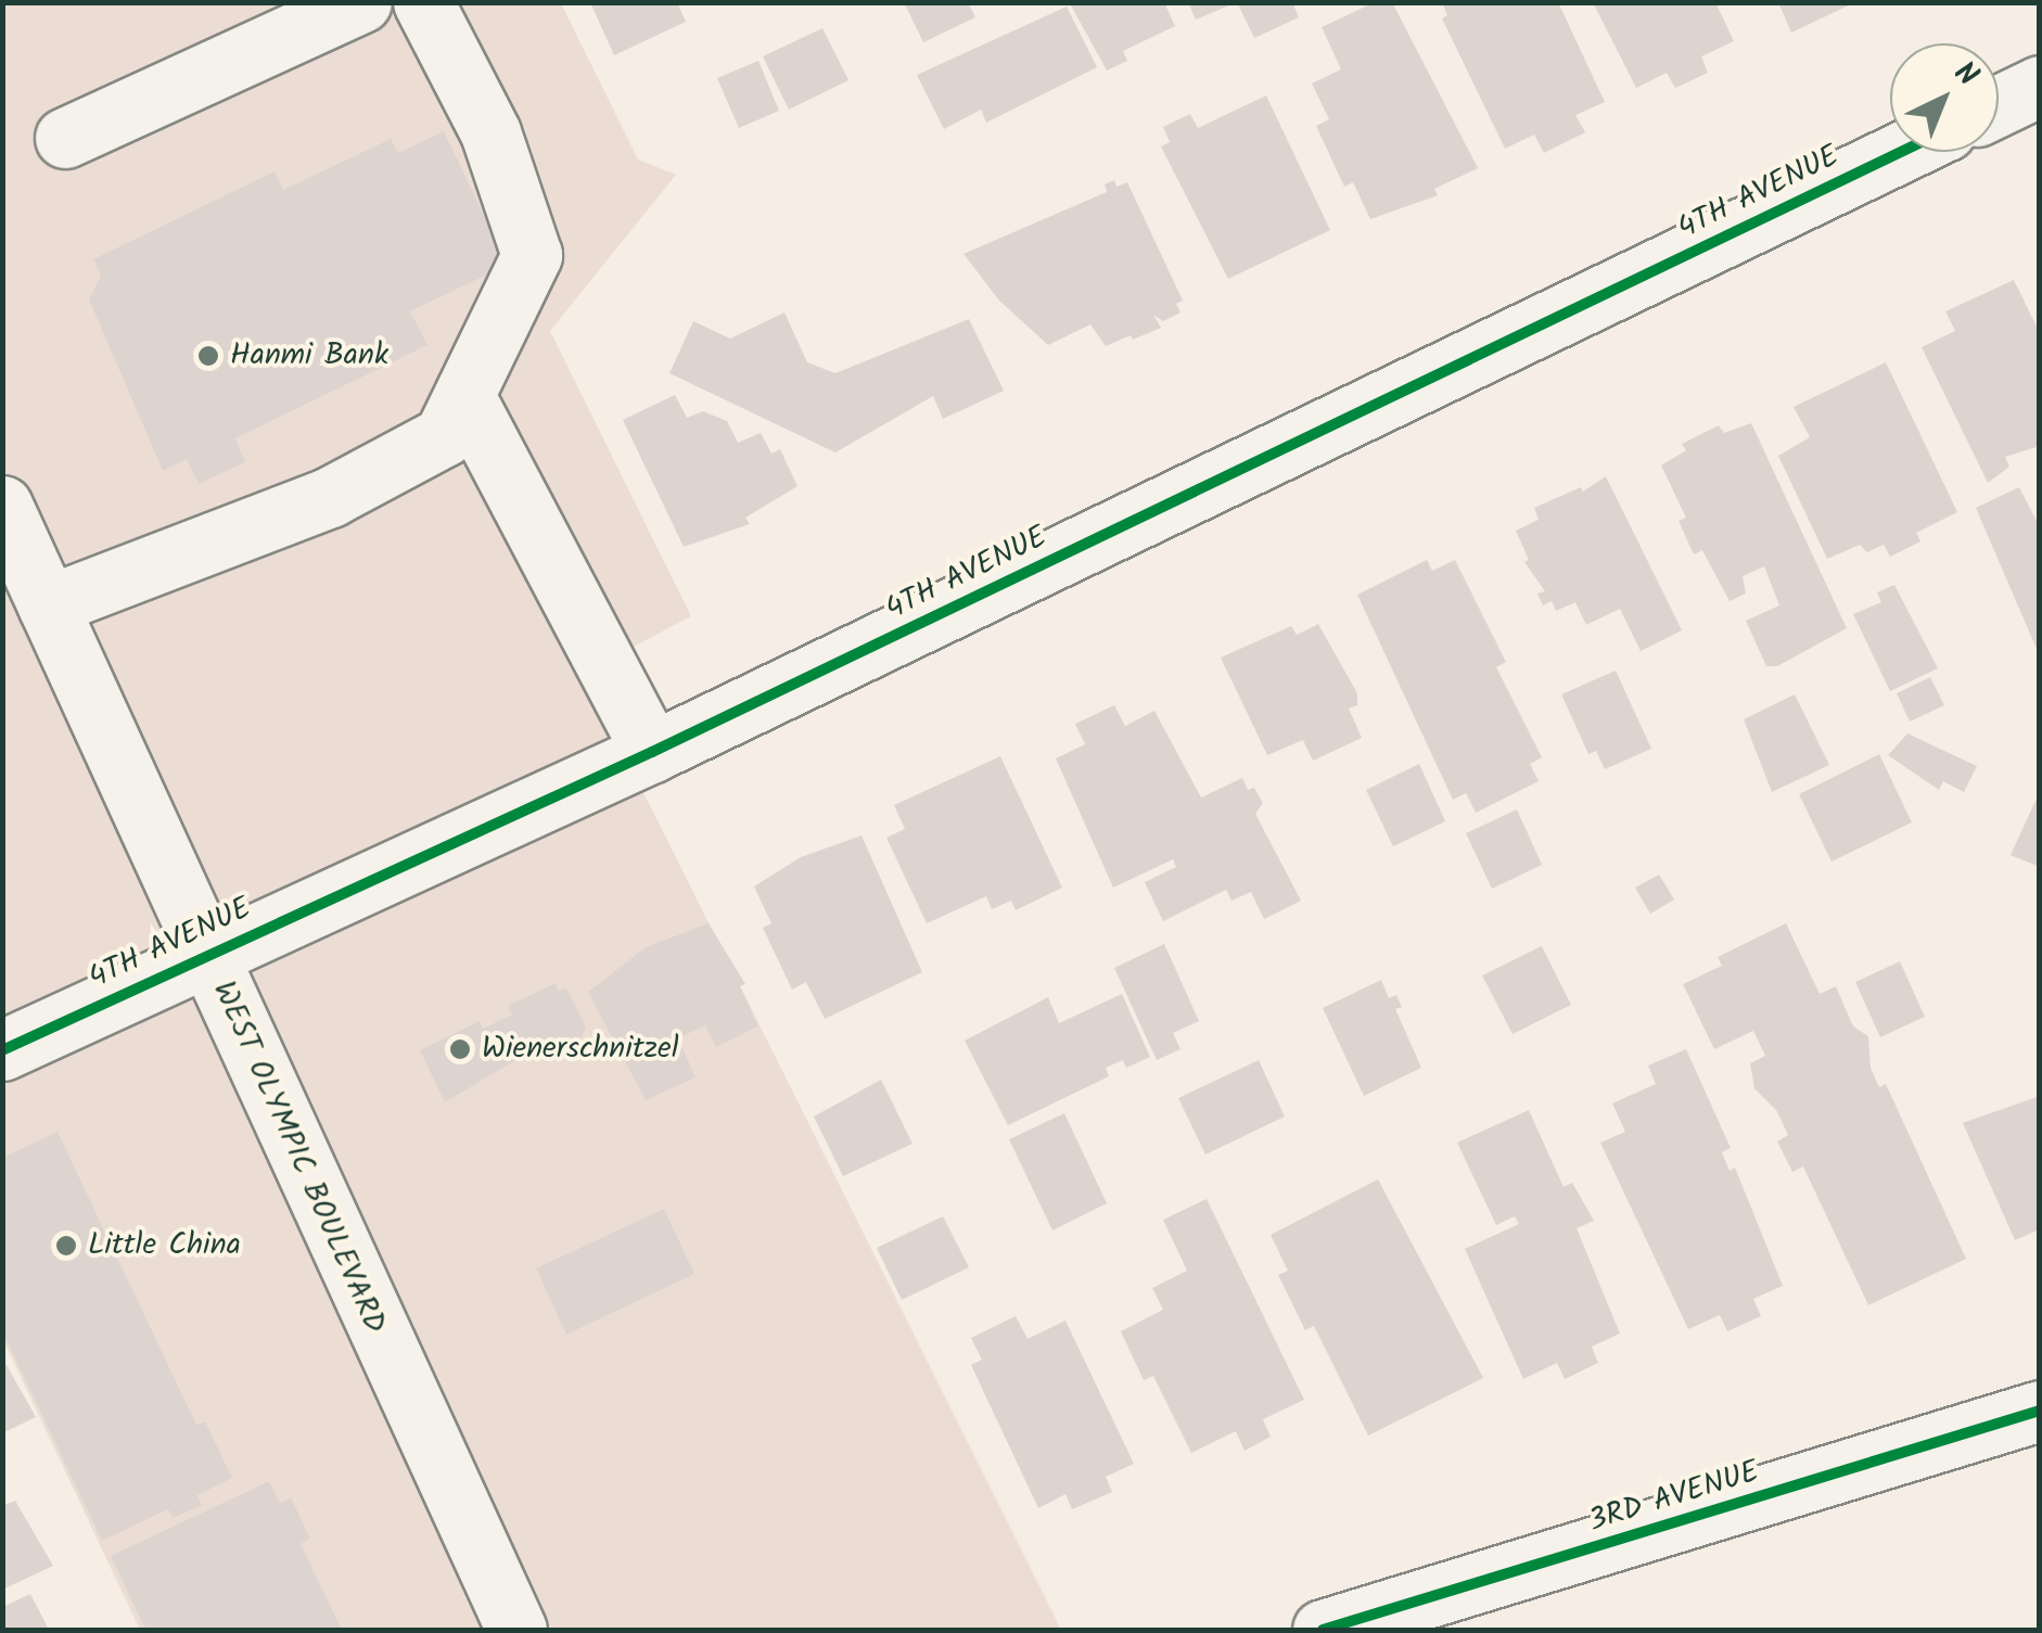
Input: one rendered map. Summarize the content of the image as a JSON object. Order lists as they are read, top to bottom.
{
  "streets": {
    "street": ["4TH AVENUE", "WEST OLYMPIC BOULEVARD", "3RD AVENUE"]
  },
  "crossings": [
    ["4TH AVENUE", "WEST OLYMPIC BOULEVARD"]
  ],
  "places": ["Hanmi Bank", "Wienerschnitzel", "Little China"],
  "north": "top right"
}
